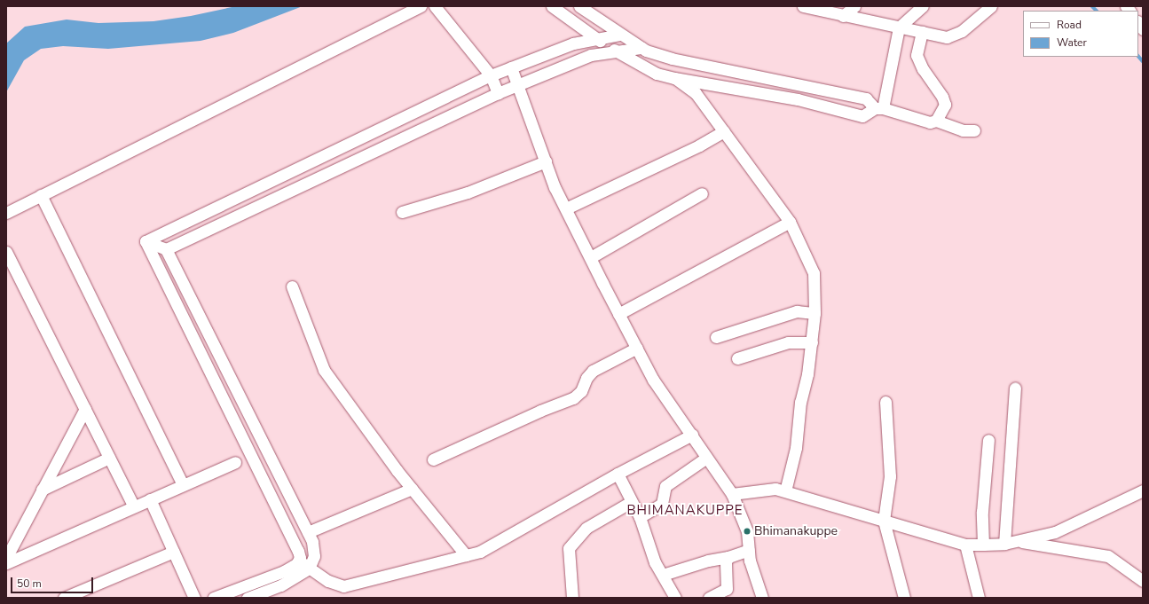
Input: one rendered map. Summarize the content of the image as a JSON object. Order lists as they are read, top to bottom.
{
  "districts": ["BHIMANAKUPPE"],
  "places": ["Bhimanakuppe"],
  "legend": ["Road", "Water"],
  "scale_bar": "50 m"
}
